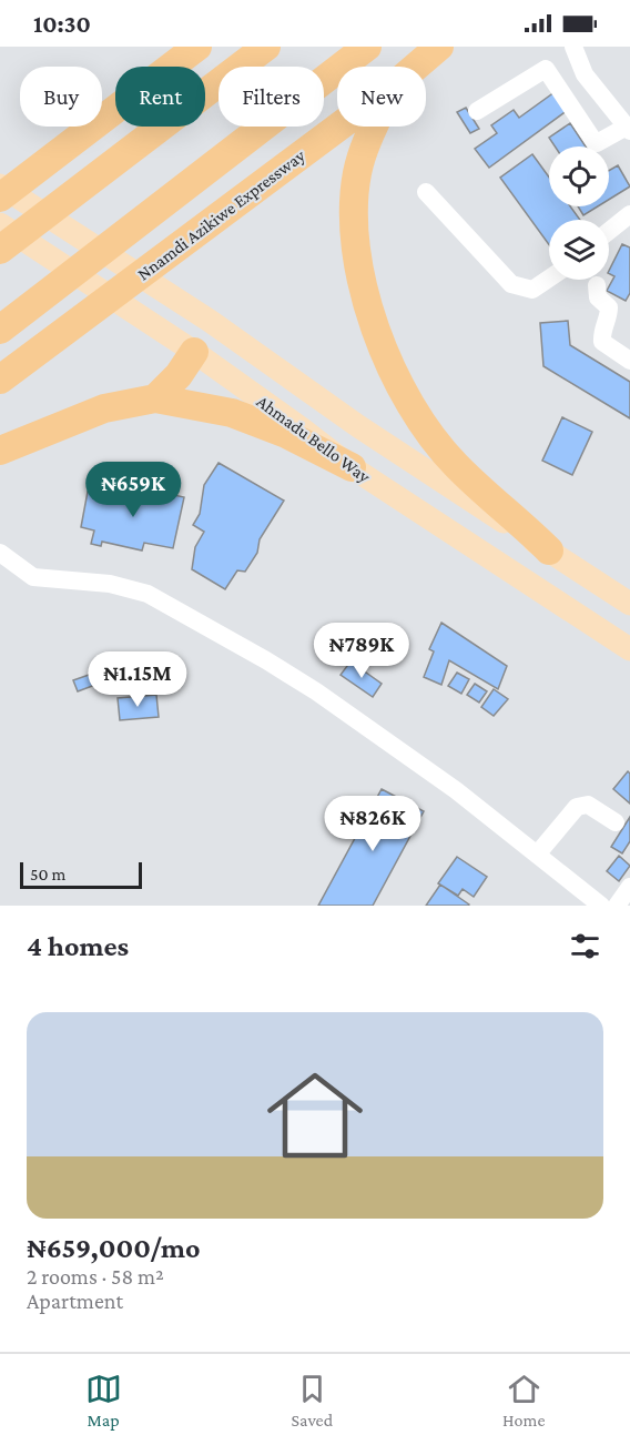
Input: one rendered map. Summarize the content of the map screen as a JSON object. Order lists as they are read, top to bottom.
{
  "streets": {
    "highway": ["Nnamdi Azikiwe Expressway"],
    "main road": ["Ahmadu Bello Way"]
  },
  "scale_bar": "50 m",
  "page": {
    "status": "10:30",
    "chip": [
      "Buy",
      "Rent",
      "Filters",
      "New"
    ],
    "price": [
      "₦659K",
      "₦789K",
      "₦1.15M",
      "₦826K"
    ],
    "scale": "50 m",
    "heading": "4 homes",
    "list": [
      {
        "name": "₦659,000/mo",
        "note": "2 rooms · 58 m² · Apartment"
      }
    ],
    "tabs": ["Map", "Saved", "Home"]
  }
}
